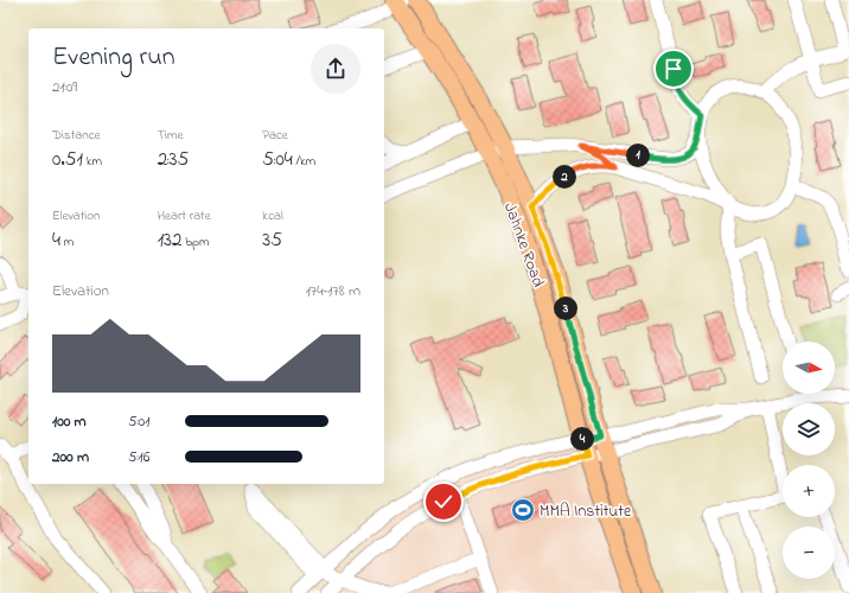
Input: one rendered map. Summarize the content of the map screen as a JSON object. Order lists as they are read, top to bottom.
{
  "streets": {
    "main road": ["Jahnke Road"]
  },
  "places": {
    "sports": ["MMA Institute"]
  },
  "north": "right",
  "page": {
    "heading": ["Evening run", "21:09"],
    "stats": [
      ["Distance", "0.51 km"],
      ["Time", "2:35"],
      ["Pace", "5:04 /km"],
      ["Elevation", "4 m"],
      ["Heart rate", "132 bpm"],
      ["kcal", "35"]
    ],
    "pins": [
      "1",
      "2",
      "3",
      "4"
    ],
    "chart": ["Elevation", "174–178 m"],
    "map_buttons": ["+", "−"],
    "list": [
      {
        "name": "100 m",
        "note": "5:01"
      },
      {
        "name": "200 m",
        "note": "5:16"
      }
    ]
  }
}
